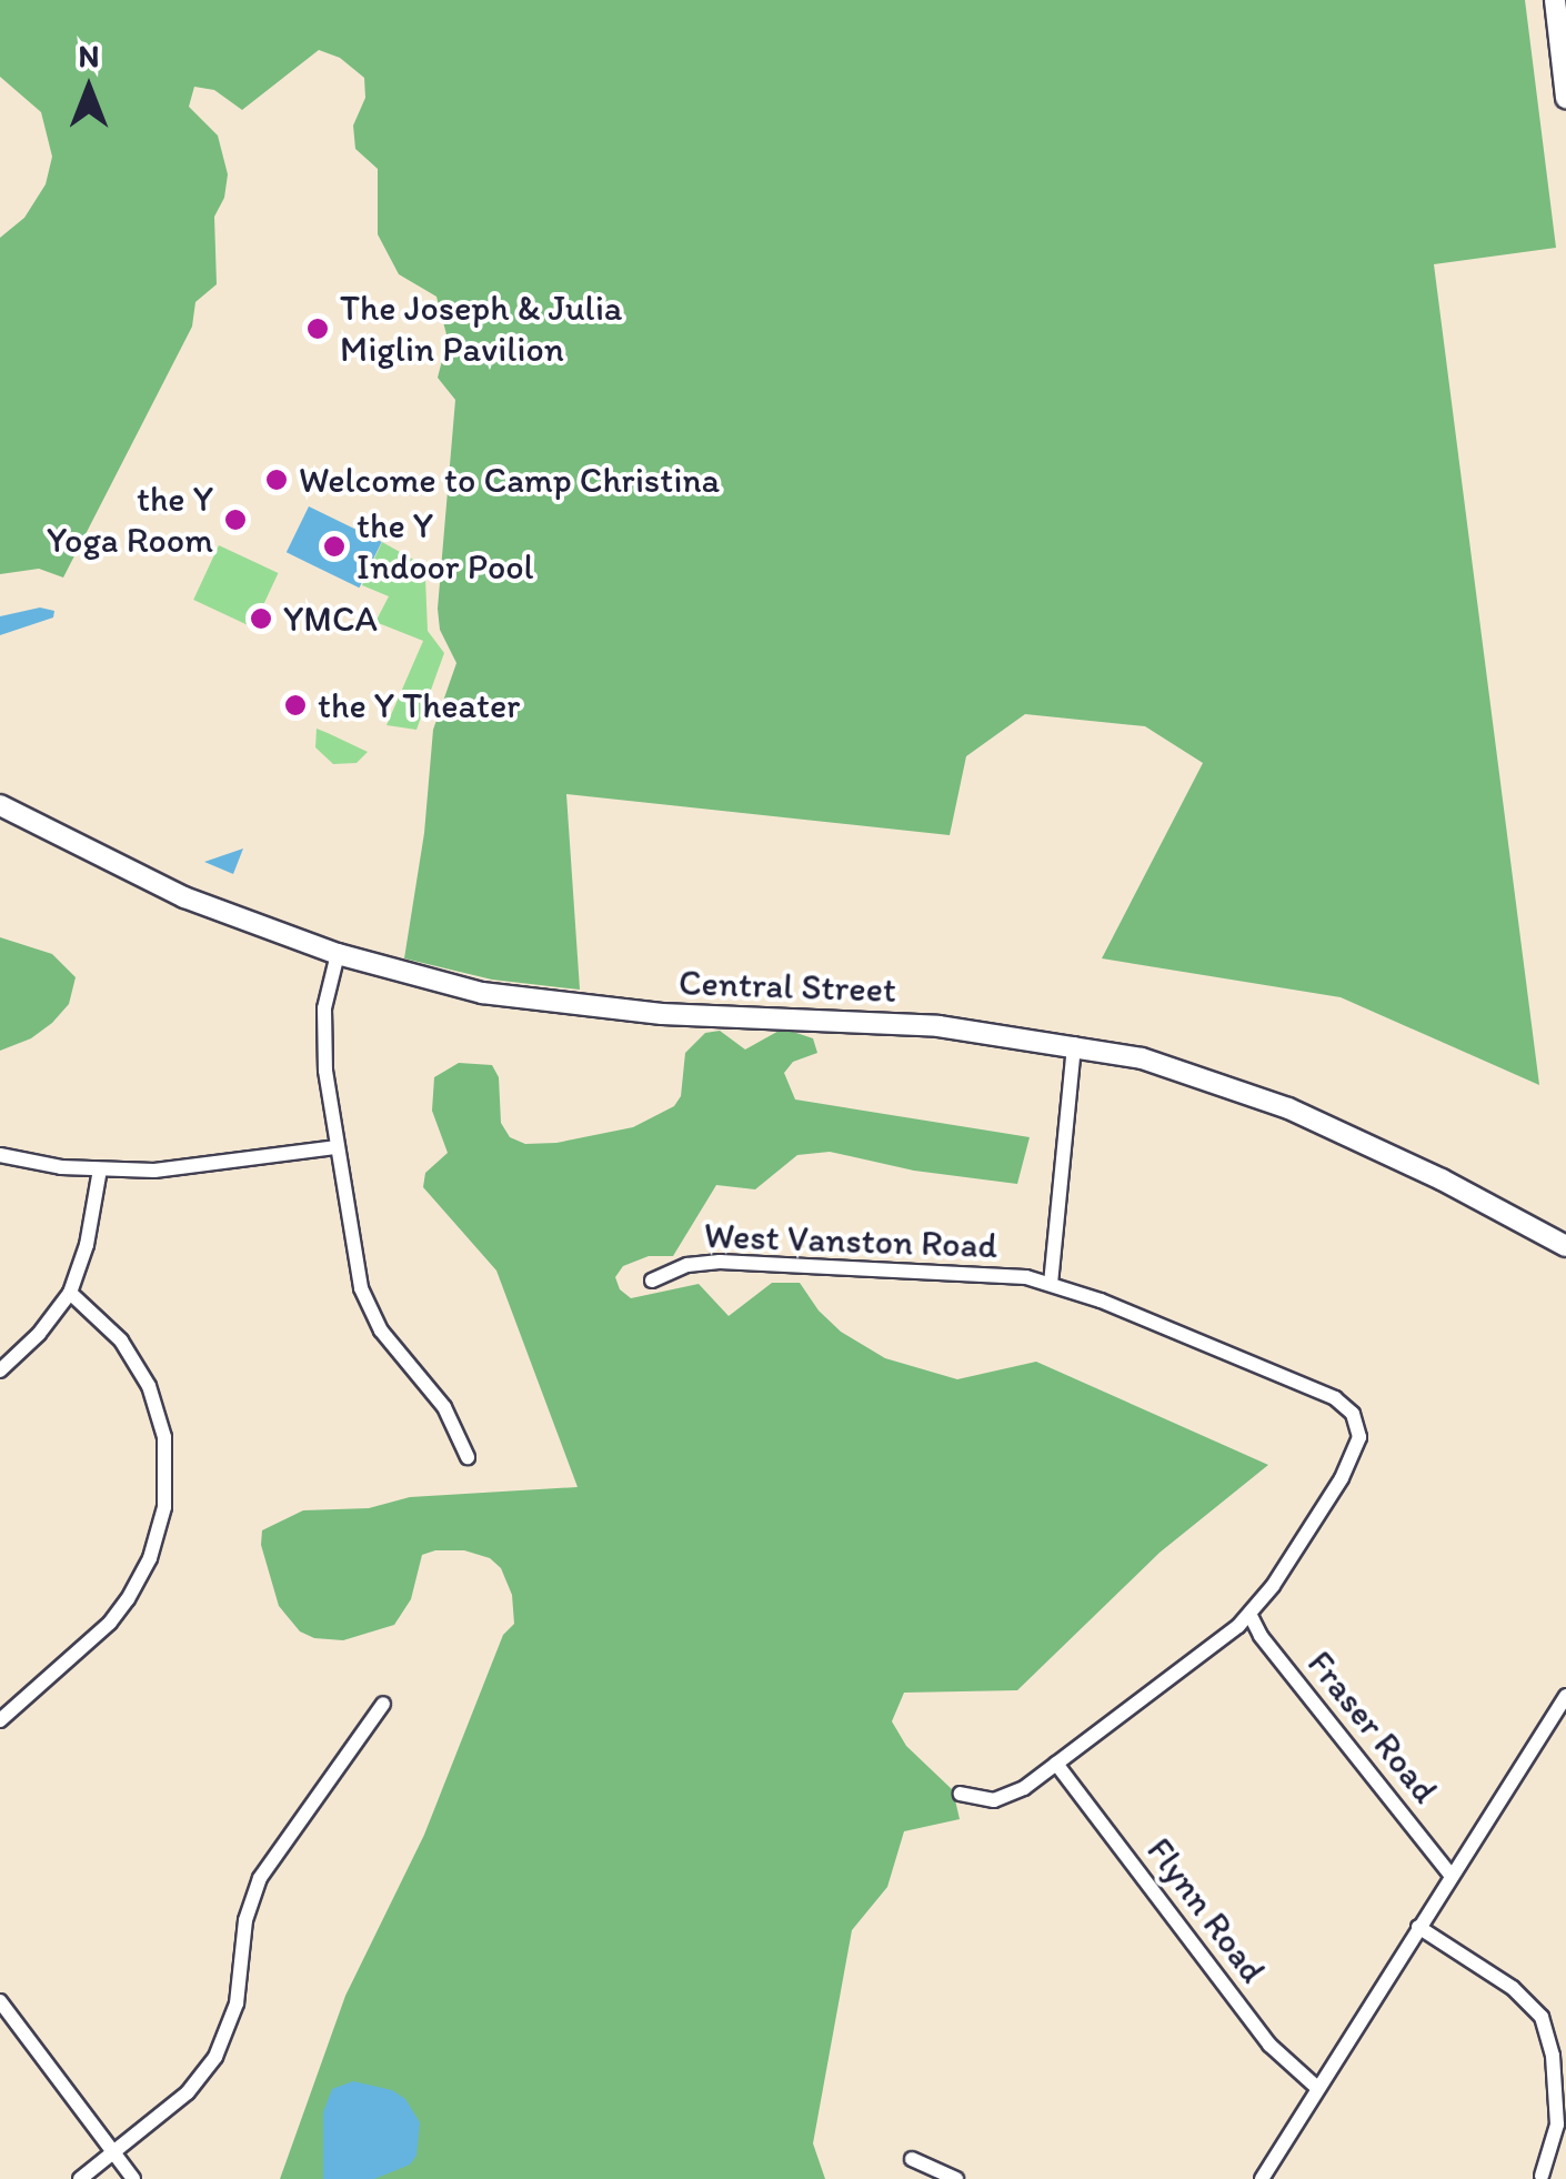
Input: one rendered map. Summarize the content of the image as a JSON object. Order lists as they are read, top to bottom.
{
  "streets": {
    "main road": ["Central Street"],
    "street": ["West Vanston Road", "Fraser Road", "Flynn Road"]
  },
  "crossings": [
    ["West Vanston Road", "Fraser Road"]
  ],
  "places": [
    "The Joseph & Julia Miglin Pavilion",
    "Welcome to Camp Christina",
    "the Y Yoga Room",
    "the Y Indoor Pool",
    "YMCA",
    "the Y Theater"
  ],
  "north": "top"
}
